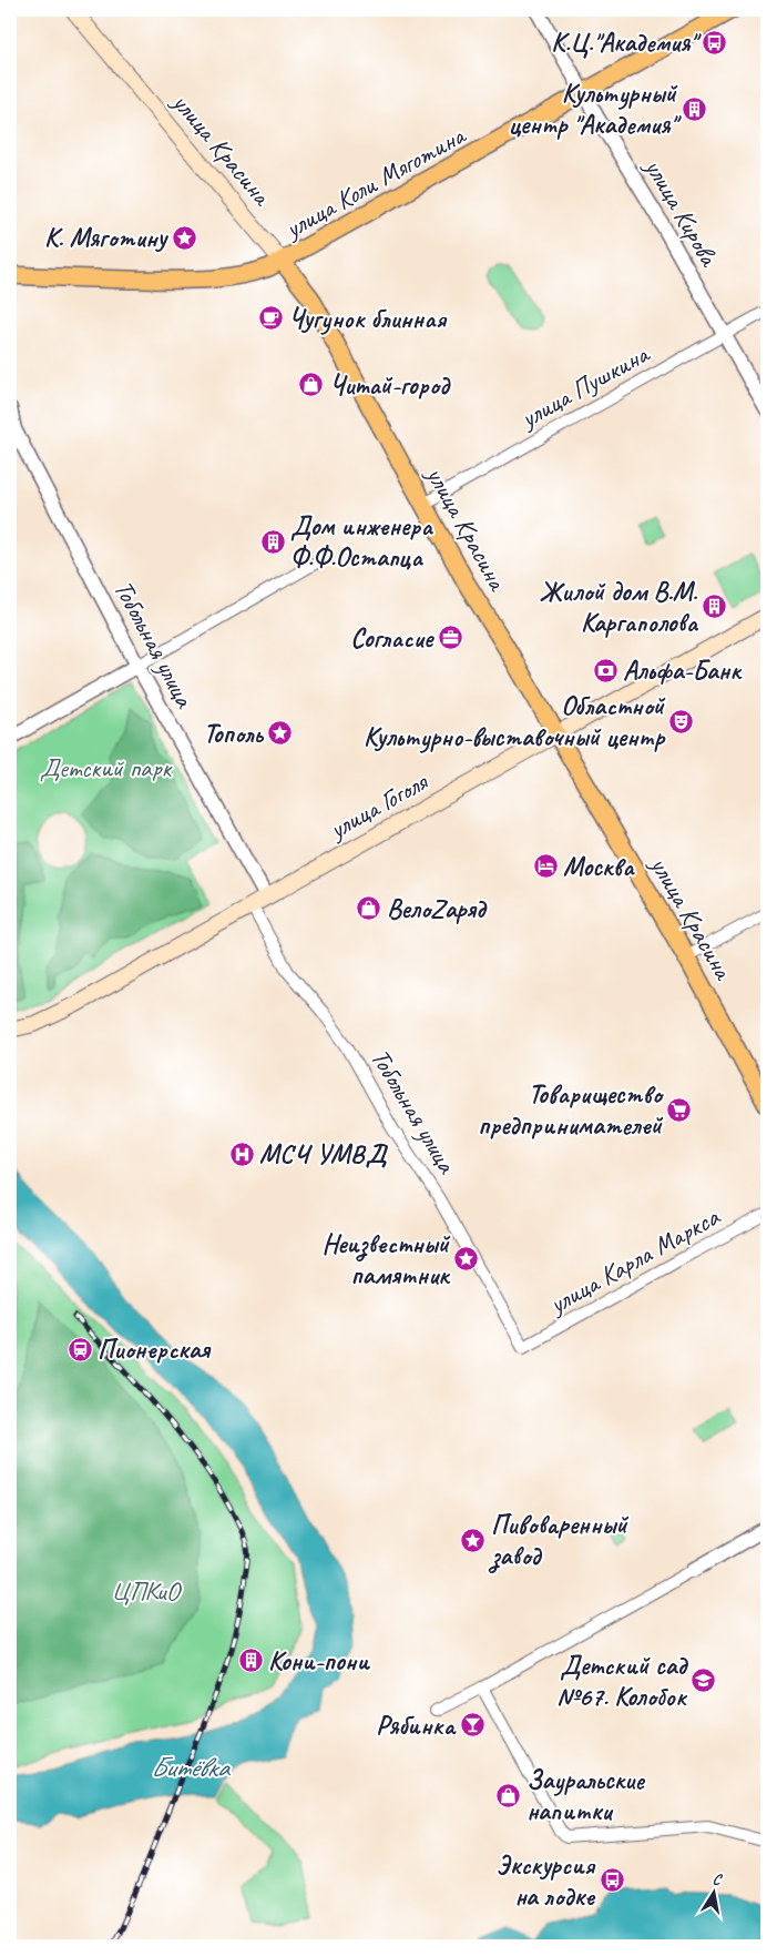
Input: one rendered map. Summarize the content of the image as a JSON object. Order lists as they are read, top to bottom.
{
  "streets": {
    "main road": ["улица Красина", "улица Коли Мяготина", "улица Гоголя"],
    "street": [
      "улица Кирова",
      "улица Пушкина",
      "Тобольная улица",
      "улица Карла Маркса"
    ]
  },
  "crossings": [
    ["улица Красина", "улица Коли Мяготина"],
    ["улица Красина", "улица Пушкина"],
    ["улица Красина", "улица Гоголя"],
    ["улица Коли Мяготина", "улица Кирова"],
    ["улица Кирова", "улица Пушкина"],
    ["Тобольная улица", "улица Гоголя"],
    ["Тобольная улица", "улица Карла Маркса"]
  ],
  "water": ["Битёвка"],
  "parks": ["Детский парк", "ЦПКиО"],
  "places": {
    "bus stop": ["К.Ц.\"Академия\"", "Экскурсия на лодке"],
    "building": [
      "Культурный центр \"Академия\"",
      "Дом инженера Ф.Ф.Остапца",
      "Жилой дом В.М. Каргаполова",
      "Кони-пони"
    ],
    "place": [
      "К. Мяготину",
      "Тополь",
      "Неизвестный памятник",
      "Пивоваренный завод"
    ],
    "cafe": ["Чугунок блинная"],
    "shop": ["Читай-город", "ВелоZаряд", "Зауральские напитки"],
    "office": ["Согласие"],
    "bank": ["Альфа-Банк"],
    "theatre": ["Областной Культурно-выставочный центр"],
    "hotel": ["Москва"],
    "supermarket": ["Товарищество предпринимателей"],
    "hospital": ["МСЧ УМВД"],
    "station": ["Пионерская"],
    "school or university": ["Детский сад №67. Колобок"],
    "bar": ["Рябинка"]
  },
  "north": "top"
}
